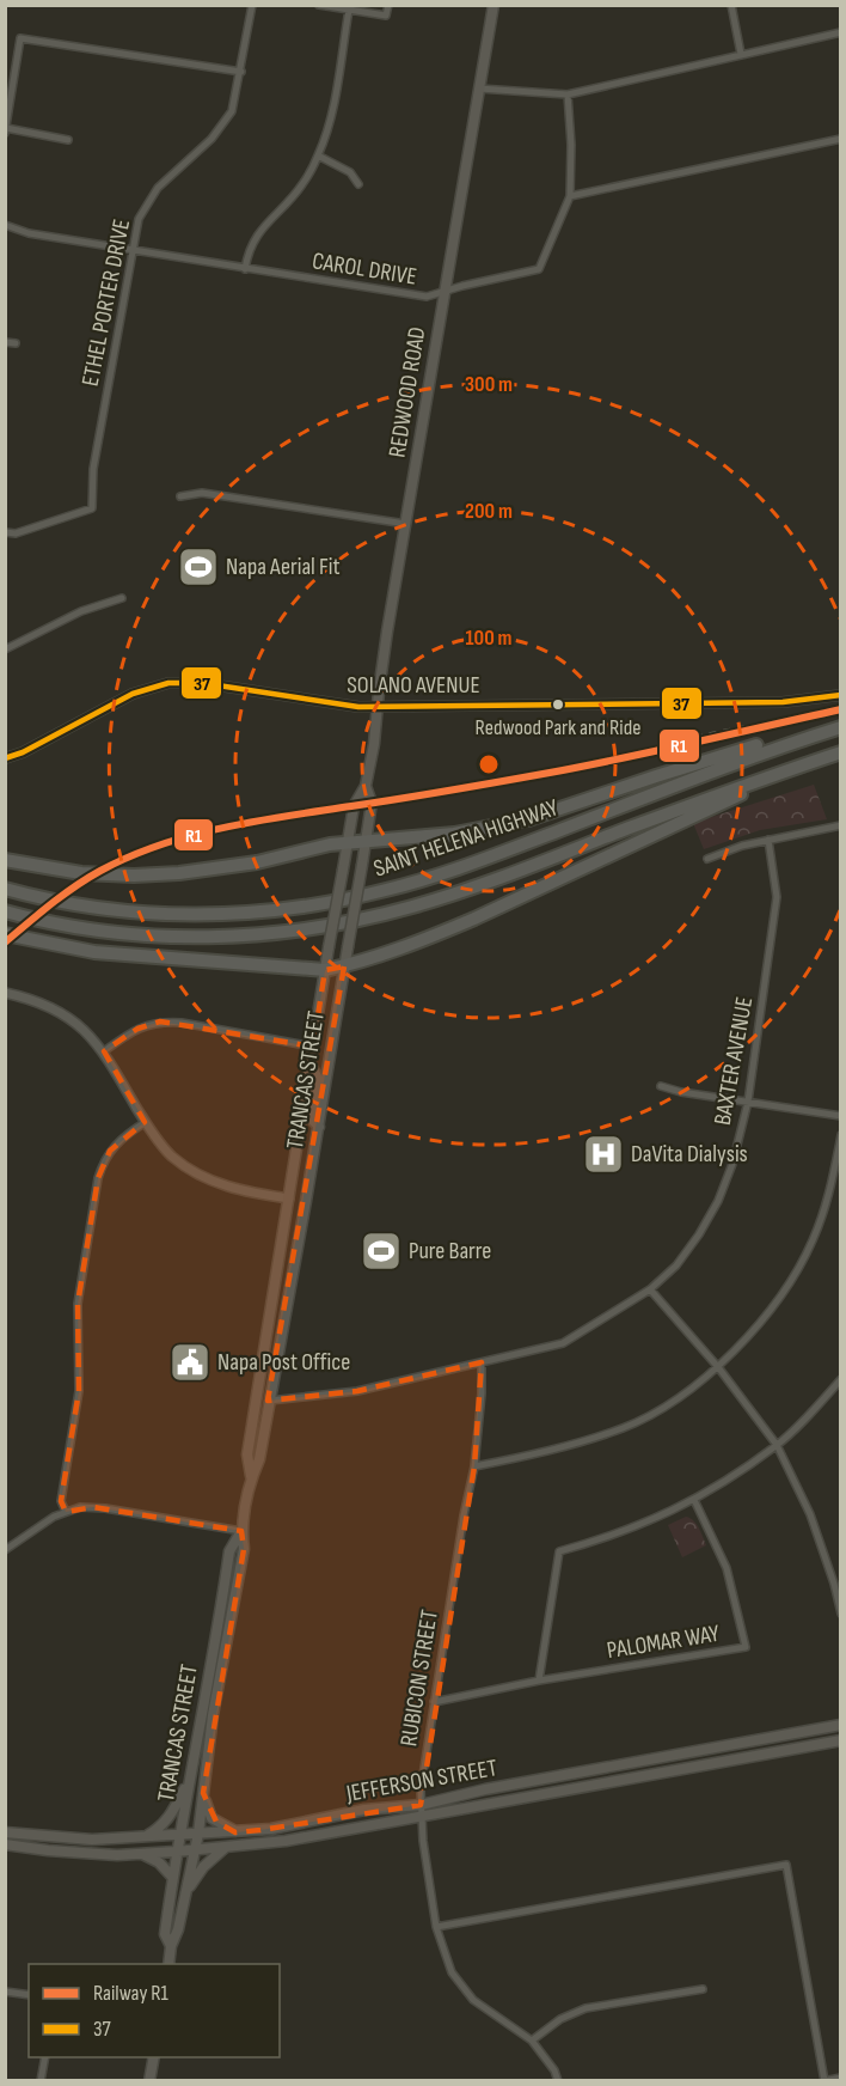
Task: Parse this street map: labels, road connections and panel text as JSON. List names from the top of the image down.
{
  "streets": {
    "highway": ["SAINT HELENA HIGHWAY"],
    "main road": ["REDWOOD ROAD", "TRANCAS STREET", "JEFFERSON STREET"],
    "street": [
      "CAROL DRIVE",
      "ETHEL PORTER DRIVE",
      "SOLANO AVENUE",
      "BAXTER AVENUE",
      "PALOMAR WAY",
      "RUBICON STREET"
    ]
  },
  "crossings": [
    ["CAROL DRIVE", "ETHEL PORTER DRIVE"],
    ["CAROL DRIVE", "REDWOOD ROAD"],
    ["REDWOOD ROAD", "SOLANO AVENUE"],
    ["REDWOOD ROAD", "TRANCAS STREET"],
    ["BAXTER AVENUE", "TRANCAS STREET"],
    ["BAXTER AVENUE", "RUBICON STREET"],
    ["TRANCAS STREET", "JEFFERSON STREET"],
    ["PALOMAR WAY", "RUBICON STREET"],
    ["RUBICON STREET", "JEFFERSON STREET"]
  ],
  "places": {
    "sports": ["Napa Aerial Fit", "Pure Barre"],
    "other": ["Redwood Park and Ride"],
    "hospital": ["DaVita Dialysis"],
    "public building": ["Napa Post Office"]
  },
  "lines": ["transit line 37", "rail line R1"],
  "legend": ["Railway R1", "37"],
  "rings": ["300 m", "200 m", "100 m"]
}
